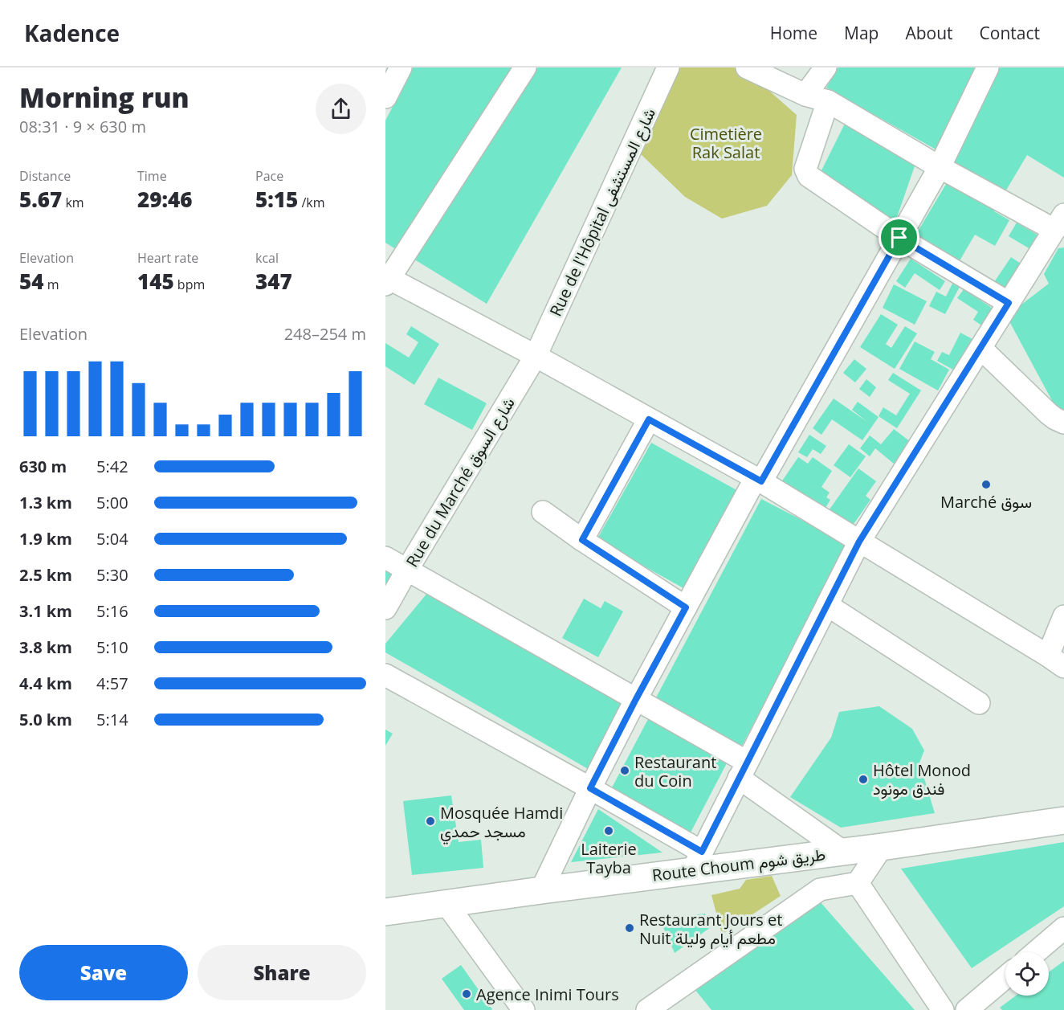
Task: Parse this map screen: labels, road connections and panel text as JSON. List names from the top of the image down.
{
  "streets": {
    "highway": ["Route Choum طريق شوم"],
    "street": ["Rue de l'Hôpital شارع المستشفى", "Rue du Marché شارع السوق"]
  },
  "crossings": [
    ["Rue de l'Hôpital شارع المستشفى", "Rue du Marché شارع السوق"]
  ],
  "parks": ["Cimetière Rak Salat"],
  "places": [
    "Marché سوق",
    "Restaurant du Coin",
    "Hôtel Monod فندق مونود",
    "Mosquée Hamdi مسجد حمدي",
    "Laiterie Tayba",
    "Restaurant Jours et Nuit مطعم أيام وليلة",
    "Agence Inimi Tours"
  ],
  "page": {
    "header": "Kadence",
    "nav": [
      "Home",
      "Map",
      "About",
      "Contact"
    ],
    "heading": ["Morning run", "08:31 · 9 × 630 m"],
    "stats": [
      ["Distance", "5.67 km"],
      ["Time", "29:46"],
      ["Pace", "5:15 /km"],
      ["Elevation", "54 m"],
      ["Heart rate", "145 bpm"],
      ["kcal", "347"]
    ],
    "chart": ["Elevation", "248–254 m"],
    "list": [
      {
        "name": "630 m",
        "note": "5:42"
      },
      {
        "name": "1.3 km",
        "note": "5:00"
      },
      {
        "name": "1.9 km",
        "note": "5:04"
      },
      {
        "name": "2.5 km",
        "note": "5:30"
      },
      {
        "name": "3.1 km",
        "note": "5:16"
      },
      {
        "name": "3.8 km",
        "note": "5:10"
      },
      {
        "name": "4.4 km",
        "note": "4:57"
      },
      {
        "name": "5.0 km",
        "note": "5:14"
      }
    ],
    "buttons": ["Save", "Share"]
  }
}
